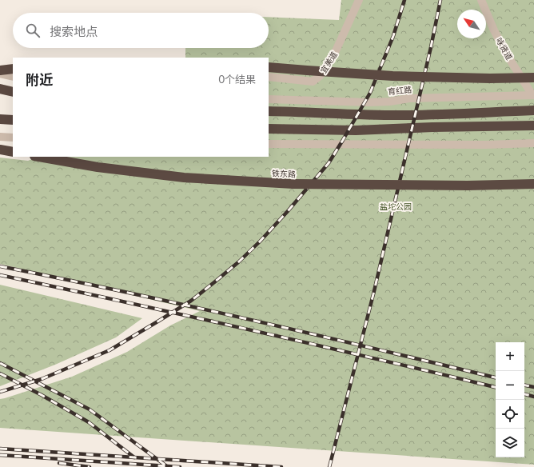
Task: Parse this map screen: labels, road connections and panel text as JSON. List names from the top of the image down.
{
  "streets": {
    "highway": ["铁东路"],
    "street": ["咏贤道", "宜美道", "育红路"]
  },
  "crossings": [
    ["咏贤道", "育红路"]
  ],
  "parks": ["盐坨公园"],
  "north": "top left",
  "page": {
    "search": "搜索地点",
    "heading": ["附近", "0个结果"],
    "map_buttons": ["+", "−"]
  }
}
